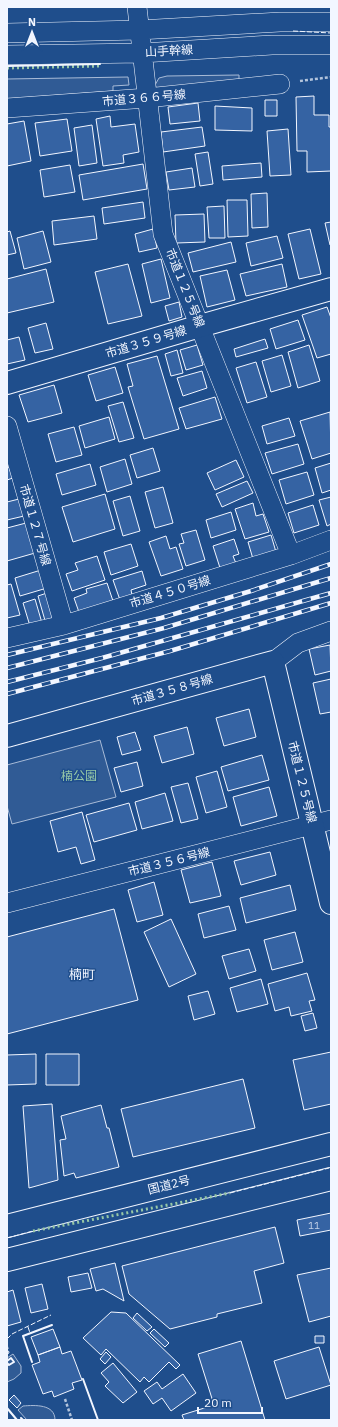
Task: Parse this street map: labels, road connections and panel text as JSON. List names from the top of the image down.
{
  "streets": {
    "main road": [
      "市道１２５号線",
      "市道３５９号線",
      "市道３５８号線",
      "国道2号"
    ],
    "street": [
      "山手幹線",
      "市道３６６号線",
      "市道１２７号線",
      "市道４５０号線",
      "市道３５６号線"
    ]
  },
  "crossings": [
    ["山手幹線", "市道１２５号線"],
    ["市道３６６号線", "市道１２５号線"],
    ["市道１２５号線", "市道３５９号線"],
    ["市道１２５号線", "市道４５０号線"],
    ["市道１２５号線", "市道３５８号線"],
    ["市道１２５号線", "市道３５６号線"],
    ["市道１２７号線", "市道４５０号線"]
  ],
  "districts": ["楠町"],
  "parks": ["楠公園"],
  "house_numbers": ["11"],
  "scale_bar": "20 m",
  "north": "top"
}
